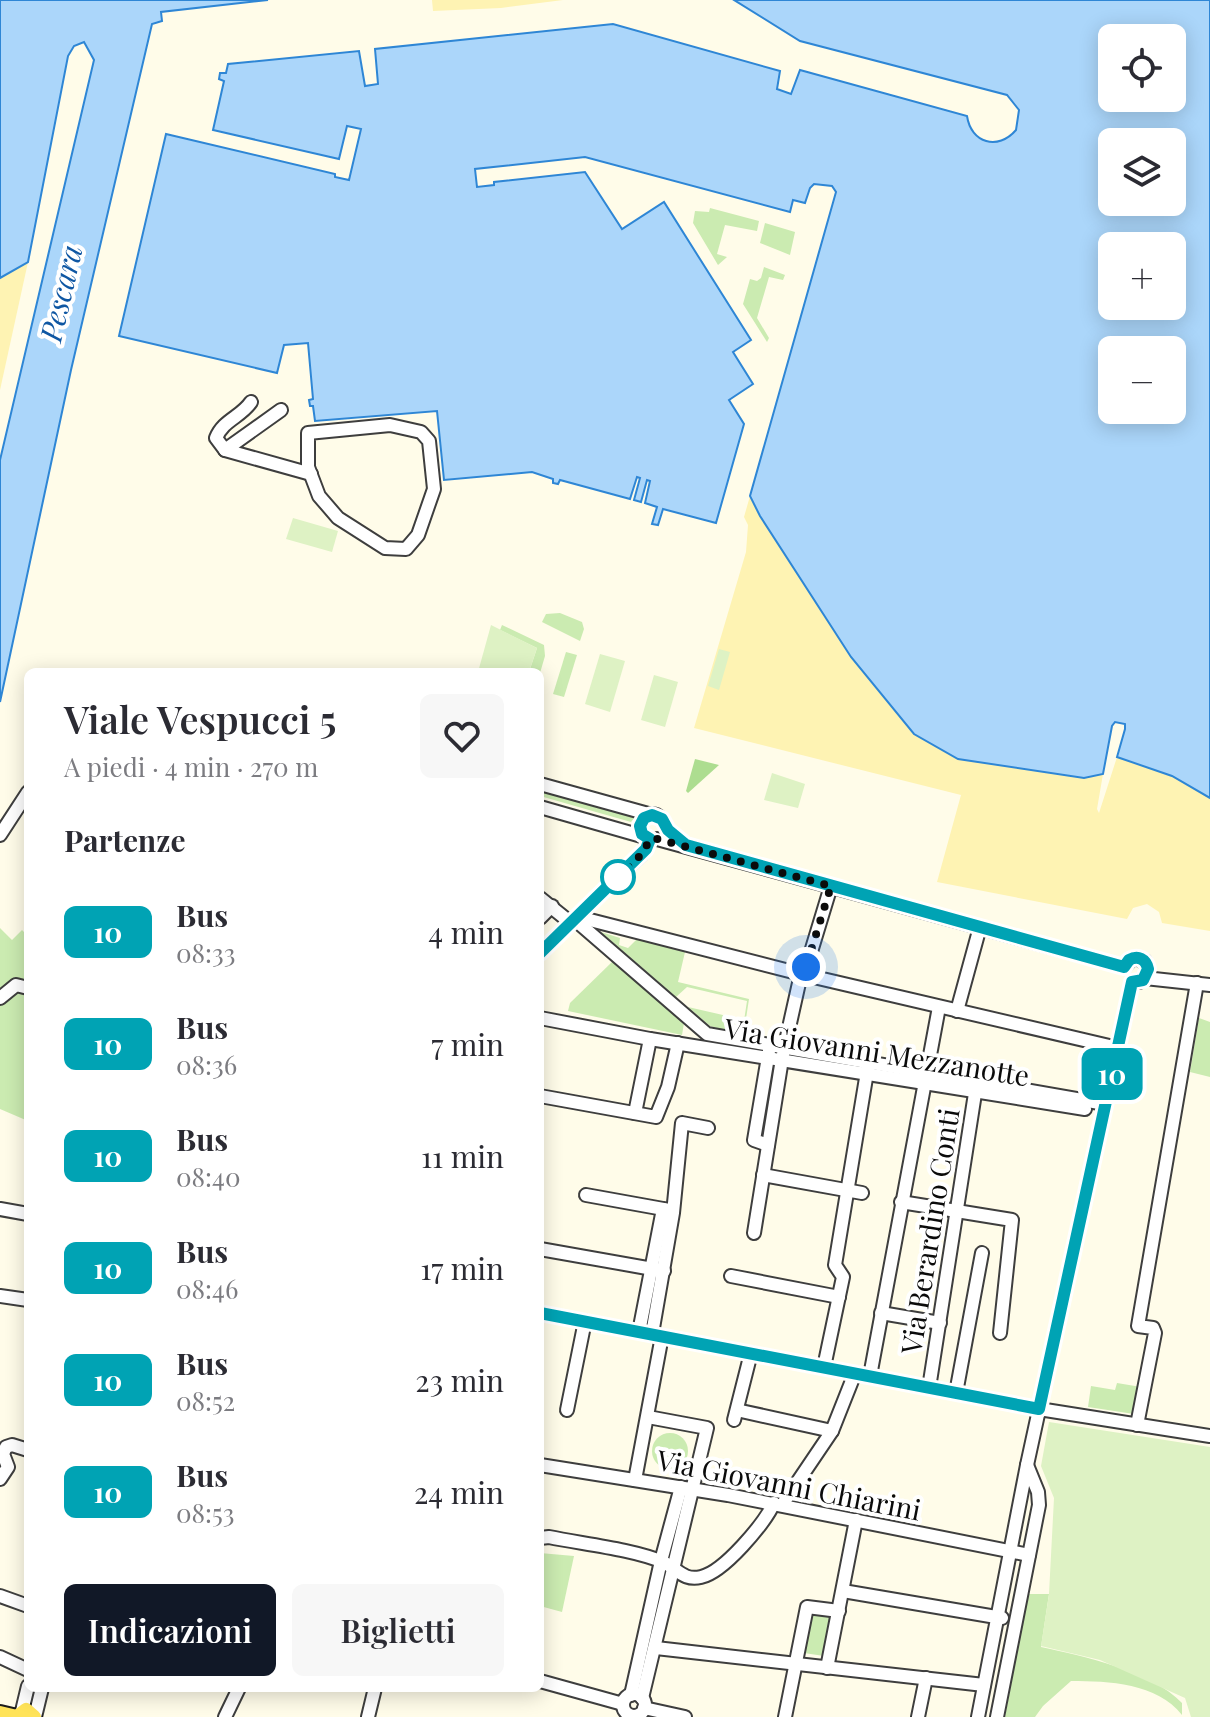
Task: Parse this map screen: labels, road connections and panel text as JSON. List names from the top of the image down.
{
  "streets": {
    "street": ["Via Giovanni Mezzanotte", "Via Berardino Conti", "Via Giovanni Chiarini"]
  },
  "crossings": [
    ["Via Giovanni Mezzanotte", "Via Berardino Conti"]
  ],
  "water": ["Pescara"],
  "lines": ["bus line 10"],
  "page": {
    "on_map": "10",
    "map_buttons": ["+", "−"],
    "heading": [
      ["Viale Vespucci 5", "A piedi · 4 min · 270 m"],
      "Partenze"
    ],
    "list": [
      {
        "mark": "10",
        "name": "Bus",
        "note": "08:33",
        "value": "4 min"
      },
      {
        "mark": "10",
        "name": "Bus",
        "note": "08:36",
        "value": "7 min"
      },
      {
        "mark": "10",
        "name": "Bus",
        "note": "08:40",
        "value": "11 min"
      },
      {
        "mark": "10",
        "name": "Bus",
        "note": "08:46",
        "value": "17 min"
      },
      {
        "mark": "10",
        "name": "Bus",
        "note": "08:52",
        "value": "23 min"
      },
      {
        "mark": "10",
        "name": "Bus",
        "note": "08:53",
        "value": "24 min"
      }
    ],
    "buttons": ["Indicazioni", "Biglietti"]
  }
}
